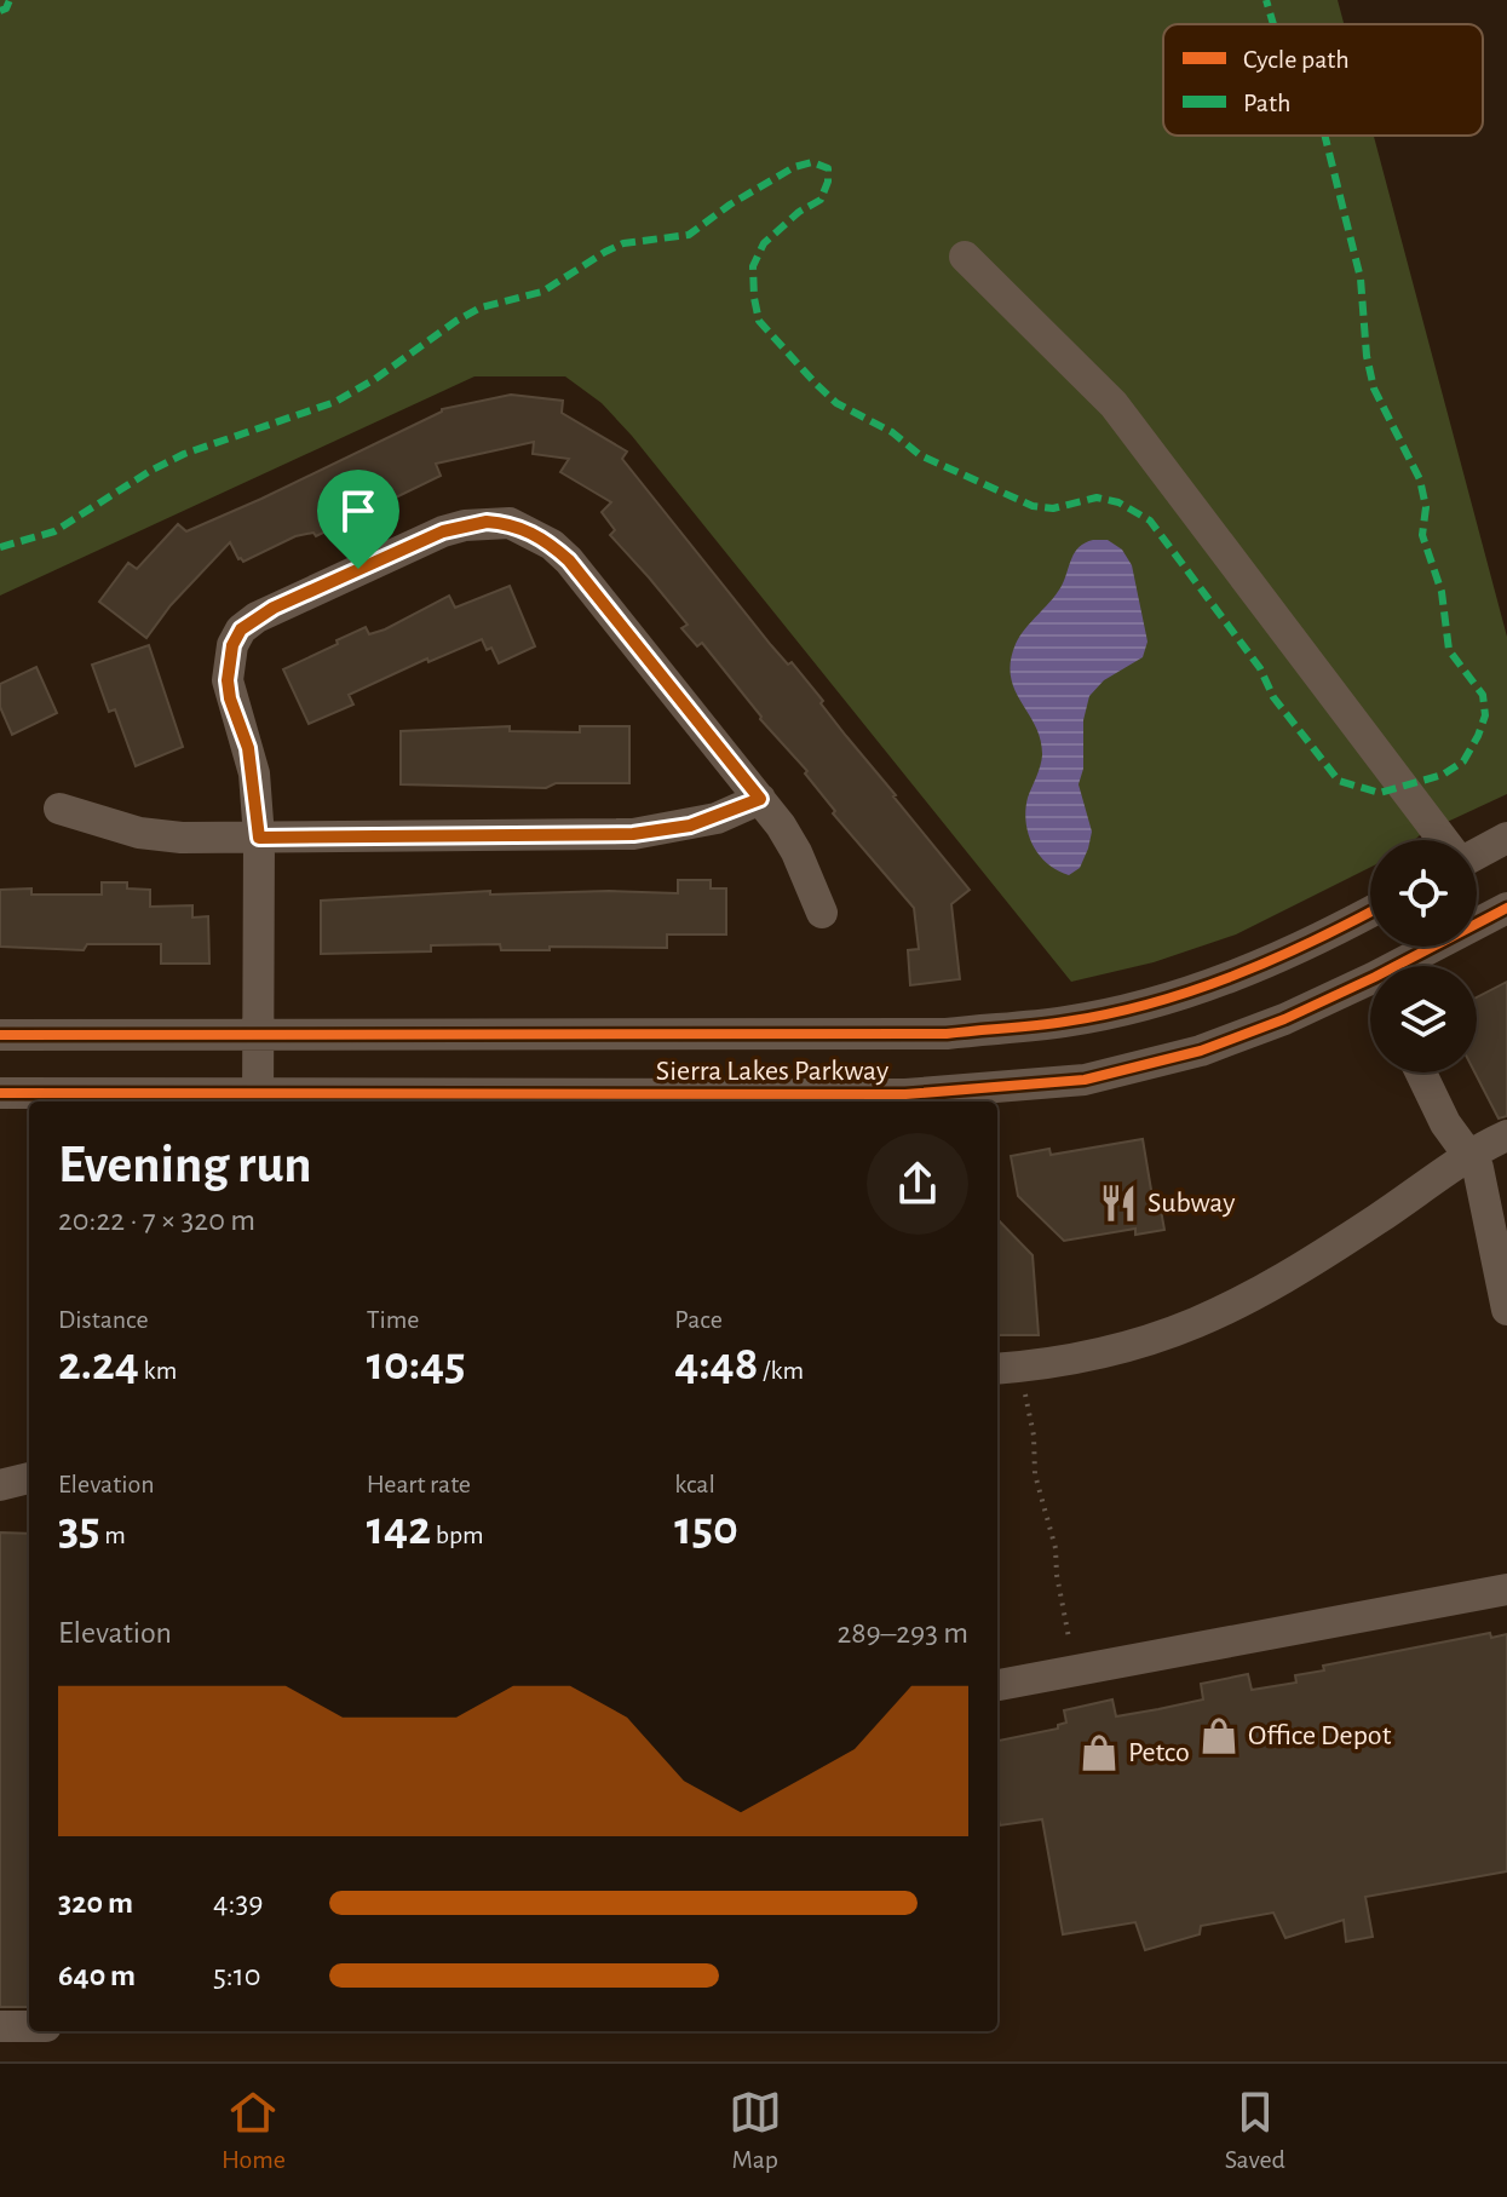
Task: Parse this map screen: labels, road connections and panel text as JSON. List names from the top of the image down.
{
  "streets": {
    "street": ["Sierra Lakes Parkway"]
  },
  "places": {
    "restaurant": ["Subway"],
    "shop": ["Office Depot", "Petco"]
  },
  "legend": ["Cycle path", "Path"],
  "page": {
    "heading": ["Evening run", "20:22 · 7 × 320 m"],
    "stats": [
      ["Distance", "2.24 km"],
      ["Time", "10:45"],
      ["Pace", "4:48 /km"],
      ["Elevation", "35 m"],
      ["Heart rate", "142 bpm"],
      ["kcal", "150"]
    ],
    "chart": ["Elevation", "289–293 m"],
    "list": [
      {
        "name": "320 m",
        "note": "4:39"
      },
      {
        "name": "640 m",
        "note": "5:10"
      }
    ],
    "tabs": ["Home", "Map", "Saved"]
  }
}
